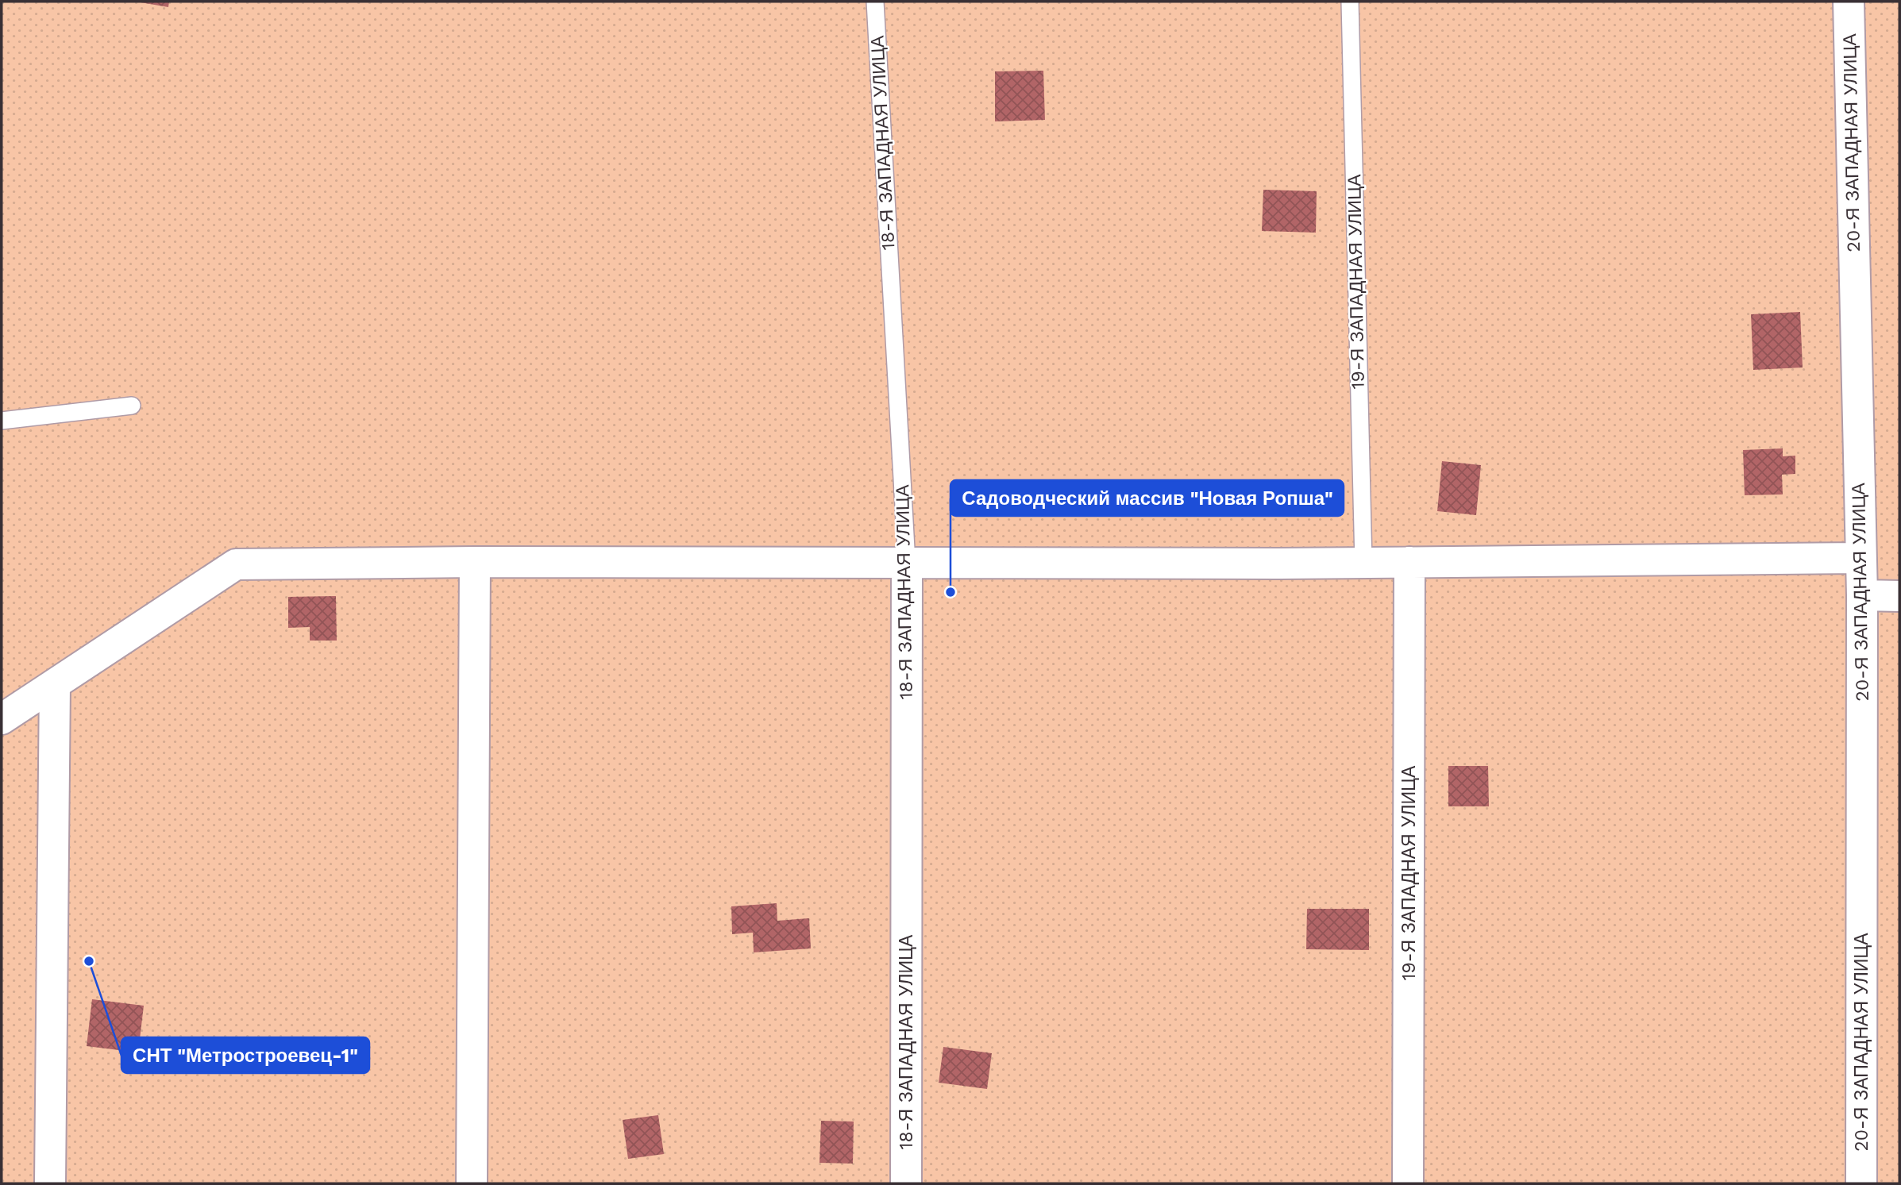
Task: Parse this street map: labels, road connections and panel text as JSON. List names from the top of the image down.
{
  "streets": {
    "street": ["18-Я ЗАПАДНАЯ УЛИЦА", "20-Я ЗАПАДНАЯ УЛИЦА", "19-Я ЗАПАДНАЯ УЛИЦА"]
  },
  "places": ["Садоводческий массив \"Новая Ропша\"", "СНТ \"Метростроевец-1\""]
}
